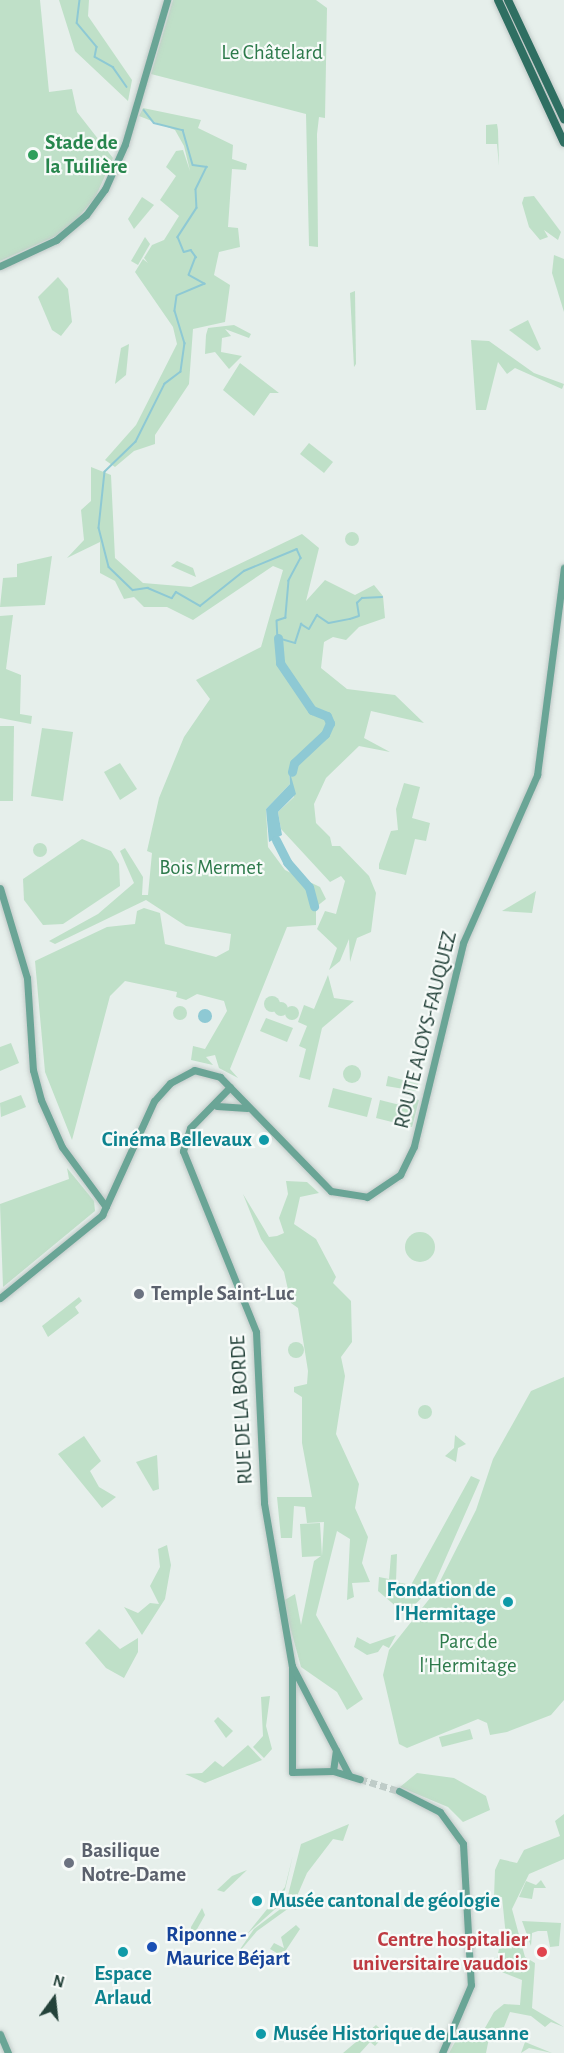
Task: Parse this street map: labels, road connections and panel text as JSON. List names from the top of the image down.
{
  "streets": {
    "main road": ["ROUTE ALOYS-FAUQUEZ", "RUE DE LA BORDE"]
  },
  "crossings": [
    ["ROUTE ALOYS-FAUQUEZ", "RUE DE LA BORDE"]
  ],
  "parks": ["Le Châtelard", "Bois Mermet", "Parc de l'Hermitage"],
  "places": [
    "Stade de la Tuilière",
    "Cinéma Bellevaux",
    "Temple Saint-Luc",
    "Fondation de l'Hermitage",
    "Basilique Notre-Dame",
    "Musée cantonal de géologie",
    "Riponne - Maurice Béjart",
    "Espace Arlaud",
    "Centre hospitalier universitaire vaudois",
    "Musée Historique de Lausanne"
  ],
  "north": "top"
}
